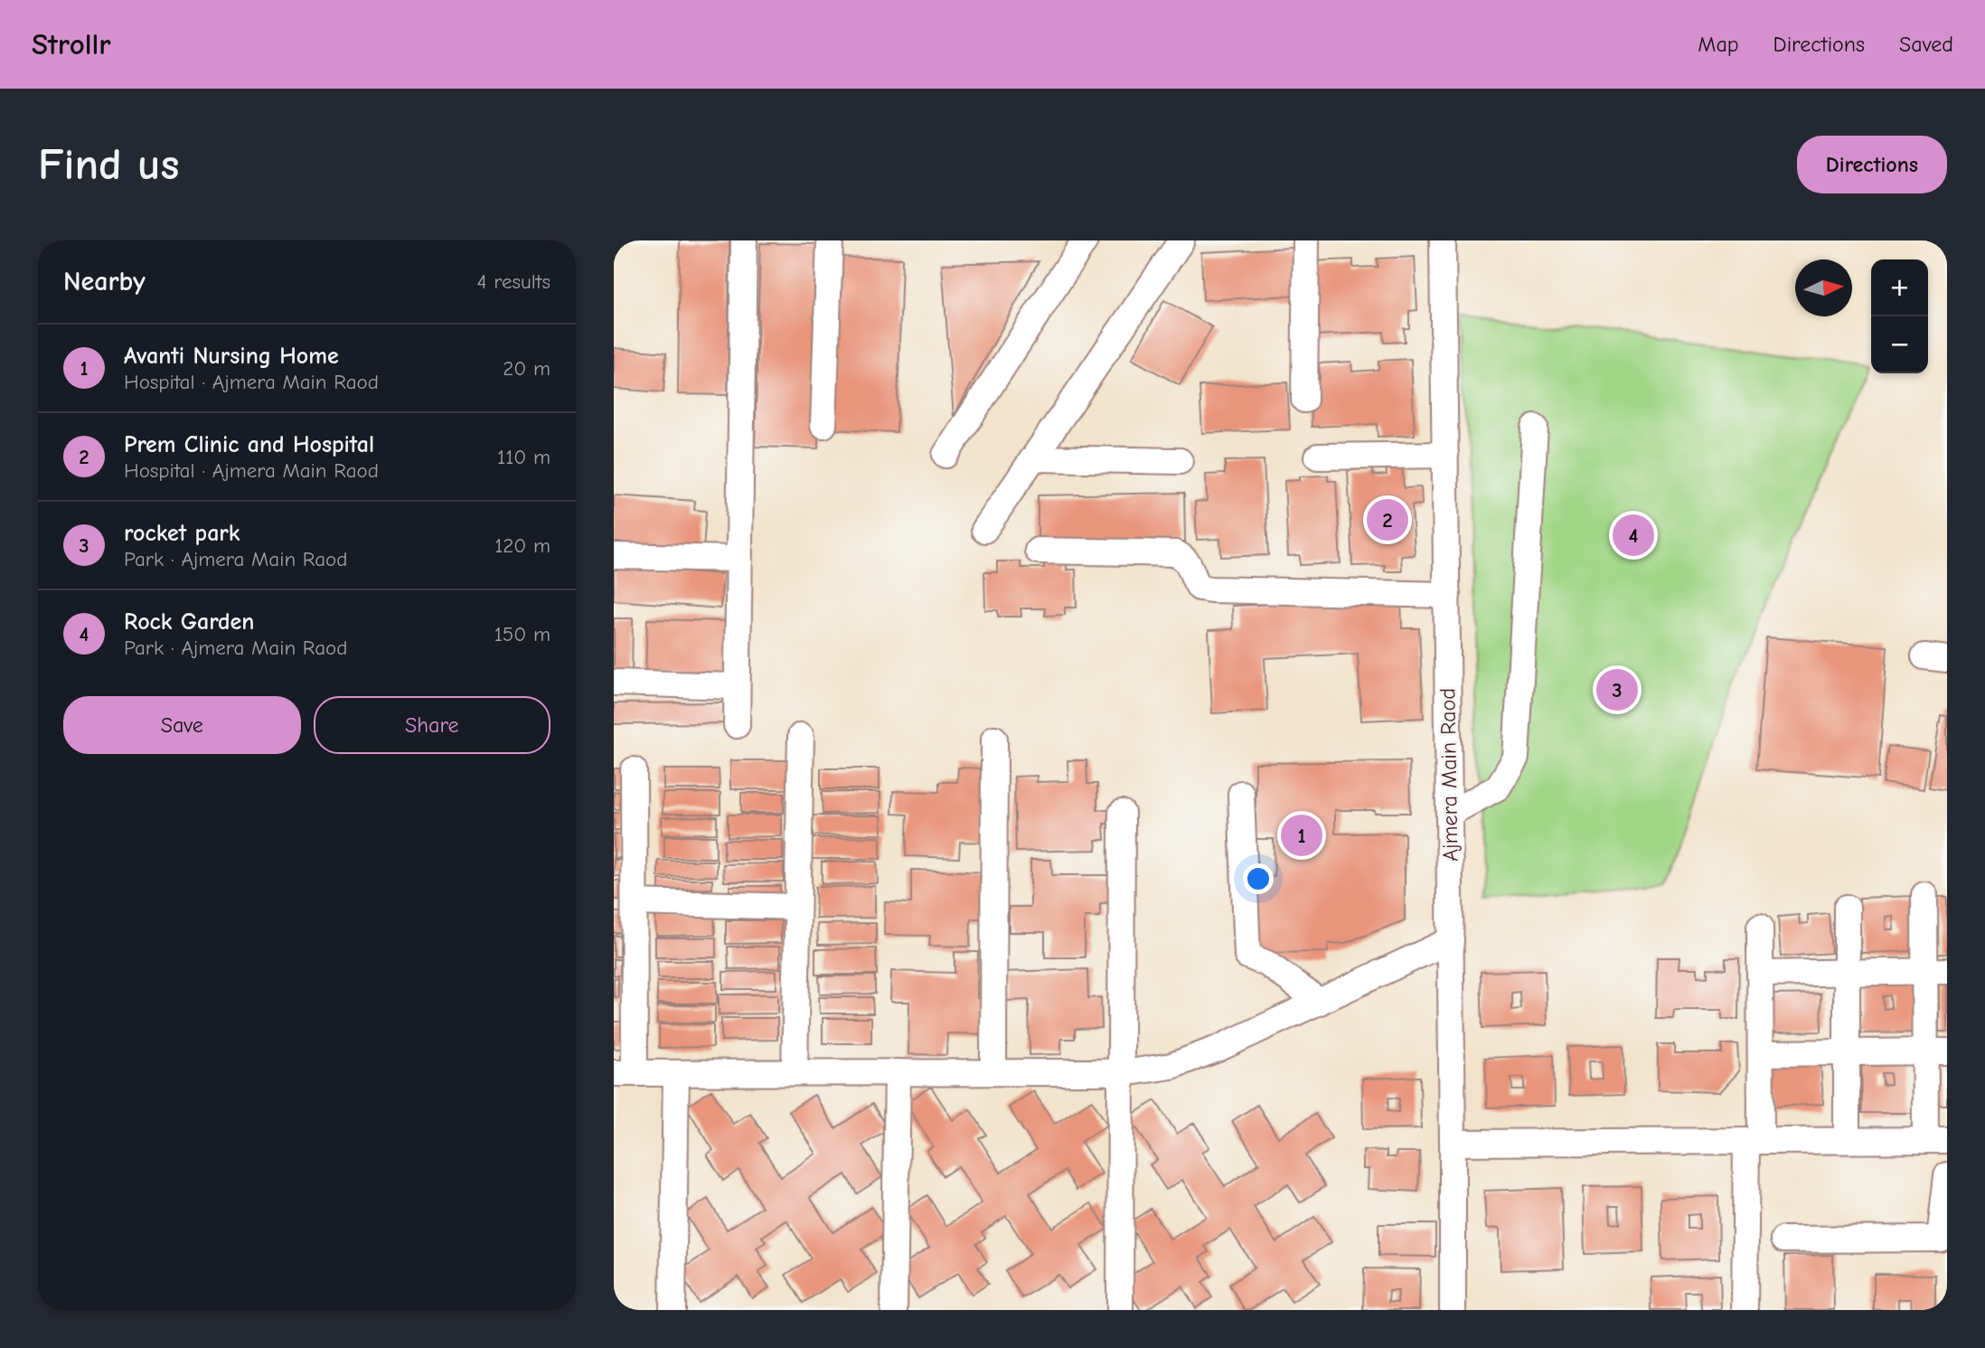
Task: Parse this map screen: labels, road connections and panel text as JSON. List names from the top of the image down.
{
  "streets": {
    "street": ["Ajmera Main Raod"]
  },
  "north": "right",
  "page": {
    "header": "Strollr",
    "nav": ["Map", "Directions", "Saved"],
    "buttons": [
      "Directions",
      ["Save", "Share"]
    ],
    "title": "Find us",
    "heading": ["Nearby", "4 results"],
    "map_buttons": ["+", "−"],
    "list": [
      {
        "mark": "1",
        "name": "Avanti Nursing Home",
        "note": "Hospital · Ajmera Main Raod",
        "value": "20 m"
      },
      {
        "mark": "2",
        "name": "Prem Clinic and Hospital",
        "note": "Hospital · Ajmera Main Raod",
        "value": "110 m"
      },
      {
        "mark": "3",
        "name": "rocket park",
        "note": "Park · Ajmera Main Raod",
        "value": "120 m"
      },
      {
        "mark": "4",
        "name": "Rock Garden",
        "note": "Park · Ajmera Main Raod",
        "value": "150 m"
      }
    ],
    "pins": [
      "2",
      "4",
      "3",
      "1"
    ]
  }
}
